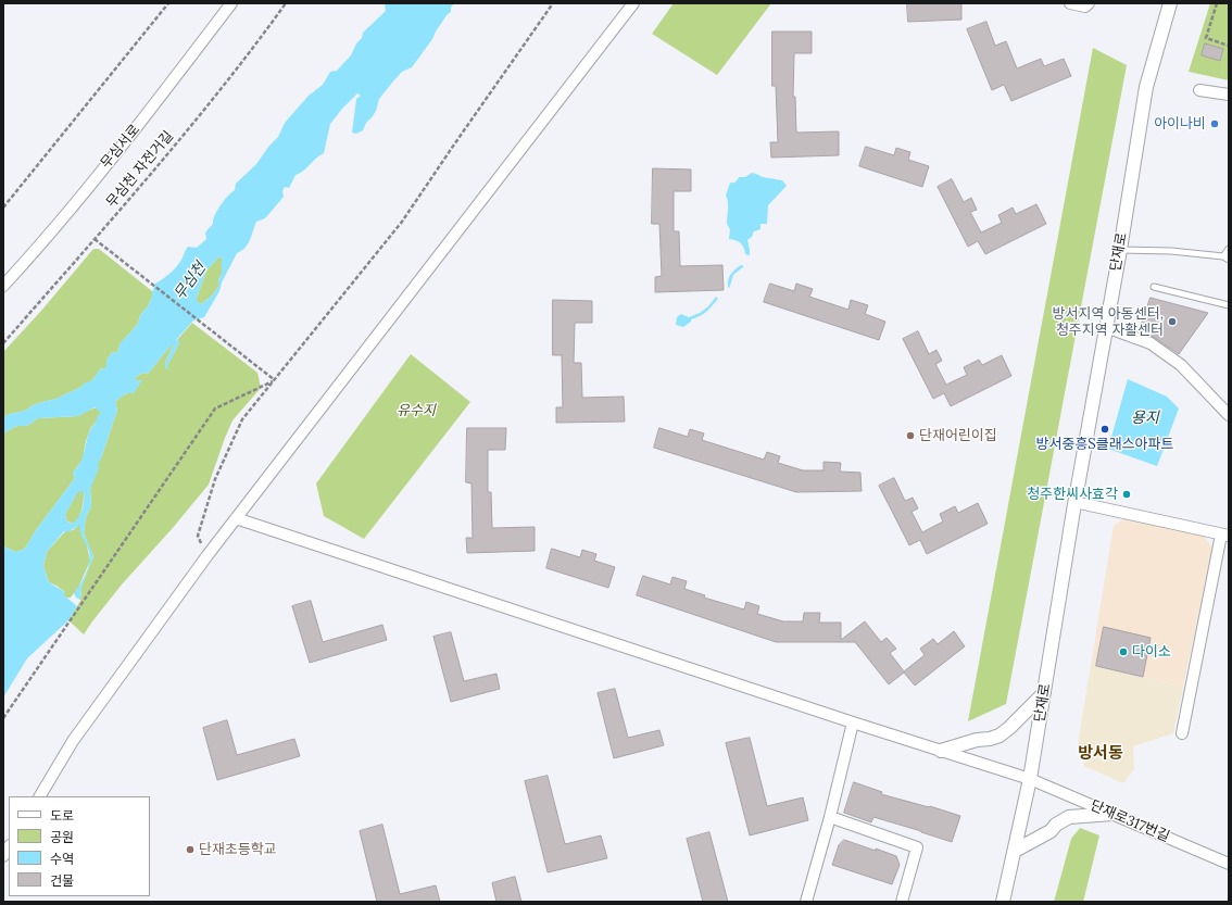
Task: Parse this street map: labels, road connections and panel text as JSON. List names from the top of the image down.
{
  "streets": {
    "street": ["무심서로", "단재로", "단재로317번길"],
    "path": ["무심천 자전거길"]
  },
  "crossings": [
    ["단재로", "단재로317번길"]
  ],
  "districts": ["방서동"],
  "water": ["무심천", "용지"],
  "parks": ["유수지"],
  "places": [
    "아이나비",
    "방서지역 아동센터, 청주지역 자활센터",
    "방서중흥S클래스아파트",
    "단재어린이집",
    "청주한씨사효각",
    "다이소",
    "단재초등학교"
  ],
  "legend": [
    "도로",
    "공원",
    "수역",
    "건물"
  ]
}
